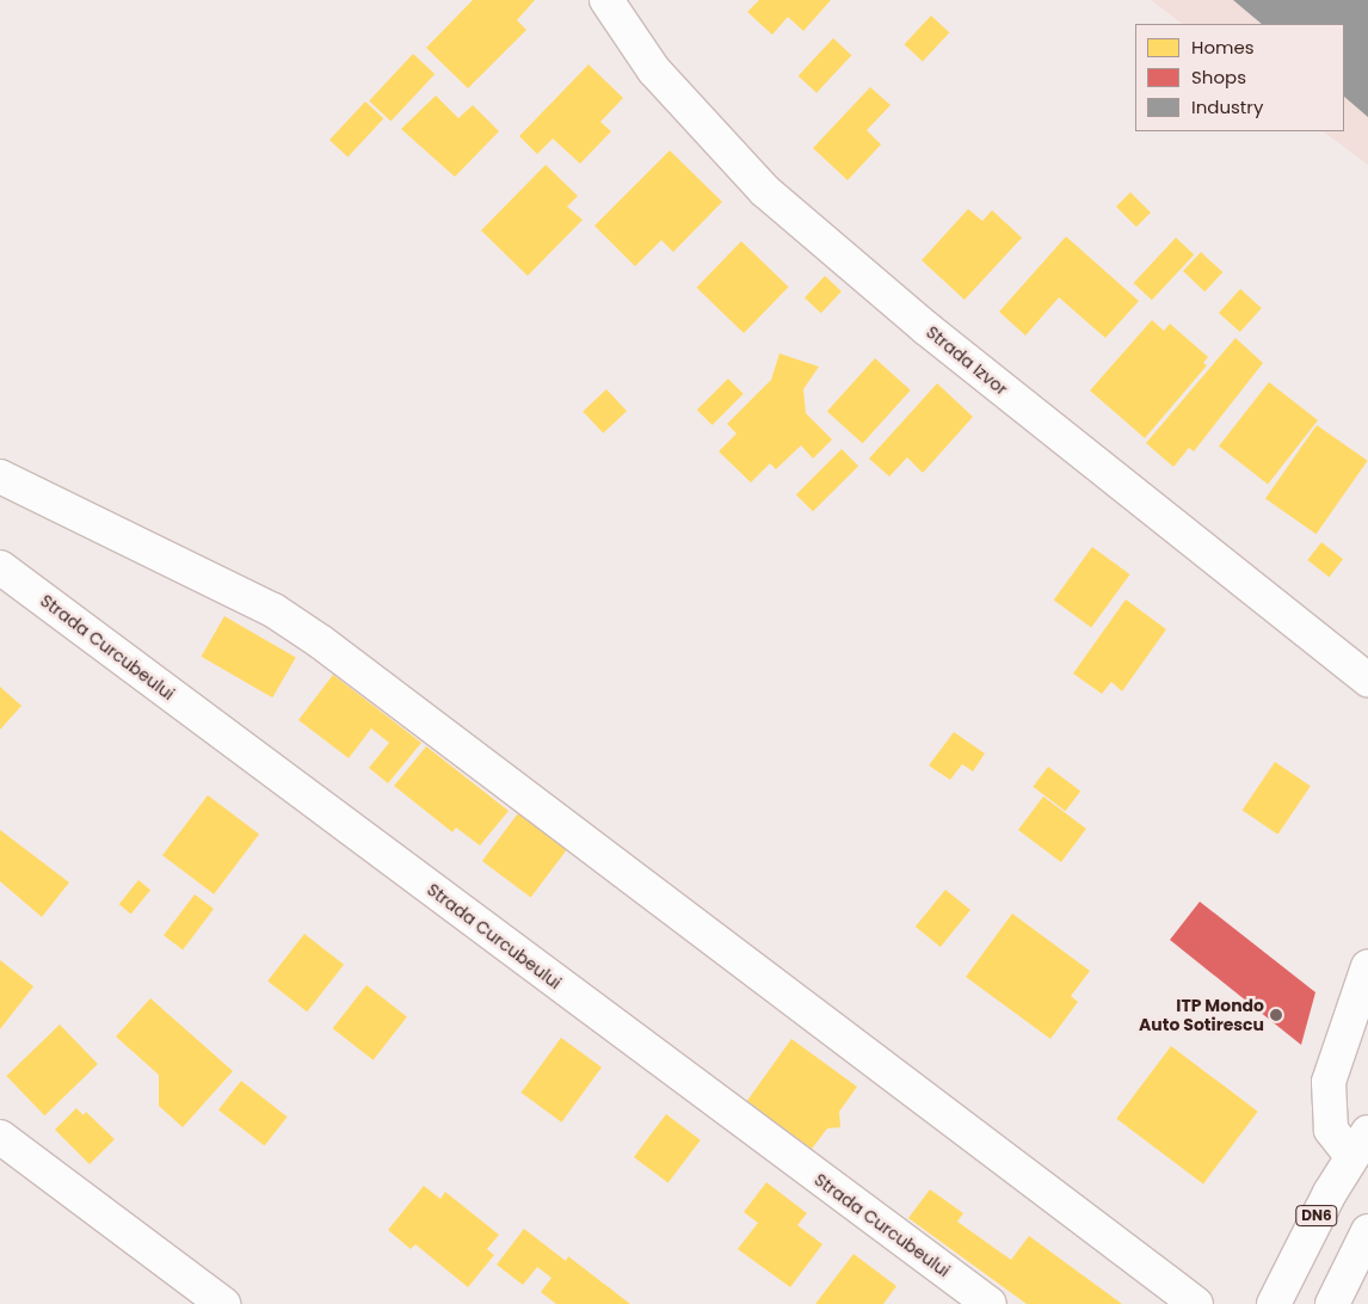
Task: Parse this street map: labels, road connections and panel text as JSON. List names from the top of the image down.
{
  "streets": {
    "main road": ["Strada Izvor", "Strada Curcubeului", "DN6"]
  },
  "places": ["ITP Mondo Auto Sotirescu"],
  "legend": ["Homes", "Shops", "Industry"]
}
